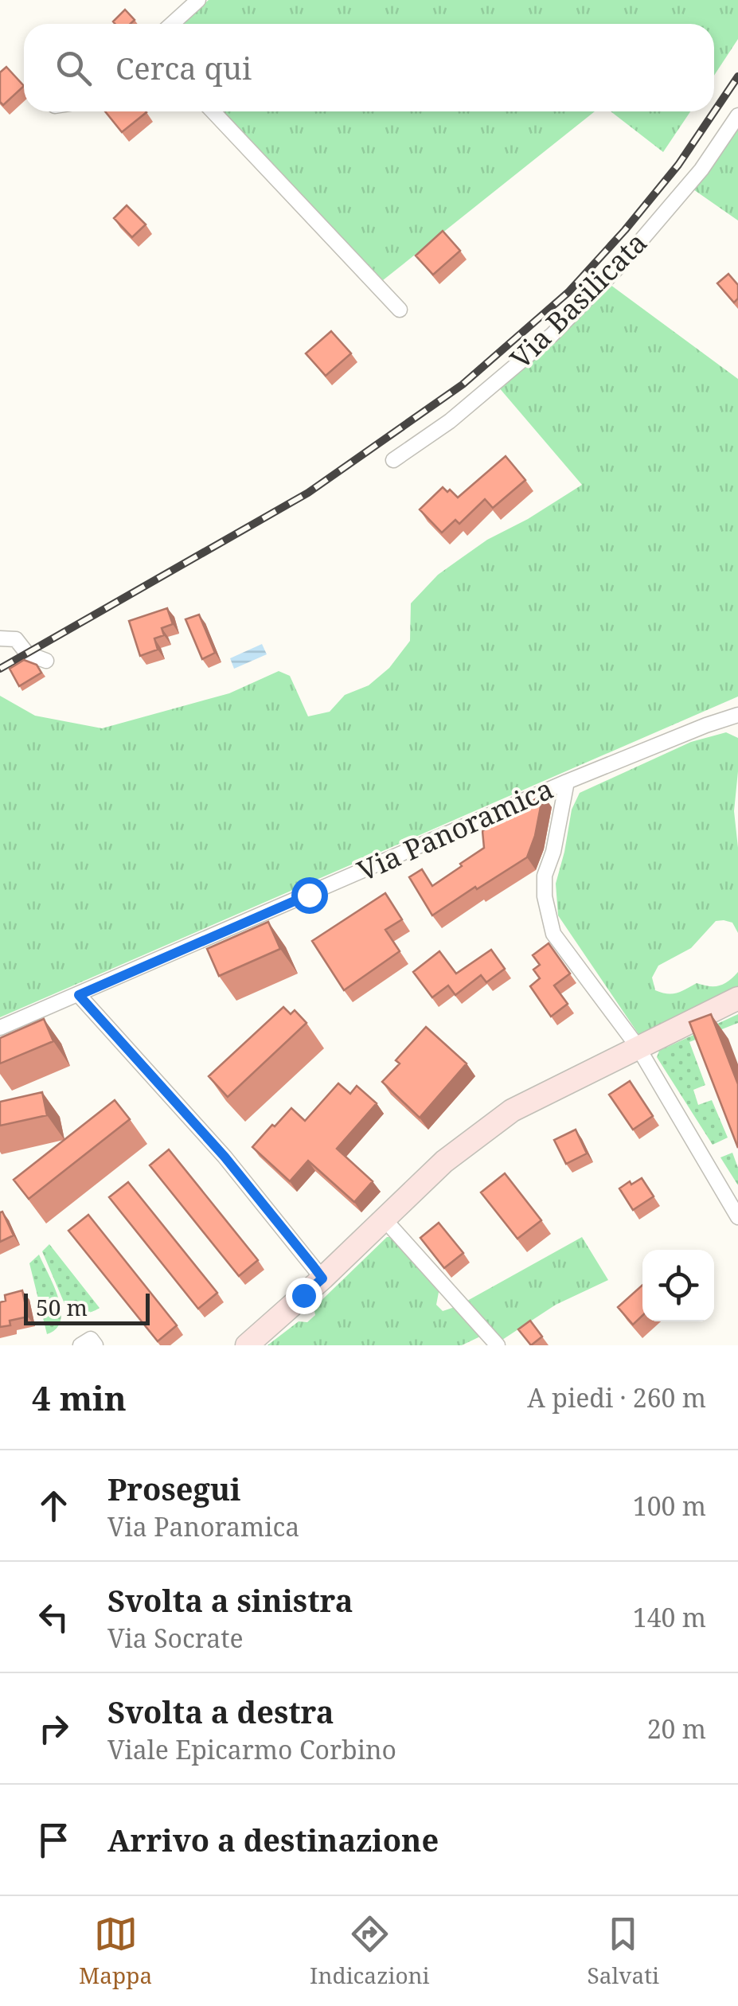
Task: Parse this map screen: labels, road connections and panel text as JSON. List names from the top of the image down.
{
  "streets": {
    "street": ["Via Basilicata", "Via Panoramica"]
  },
  "scale_bar": "50 m",
  "page": {
    "search": "Cerca qui",
    "scale": "50 m",
    "heading": ["4 min", "A piedi · 260 m"],
    "list": [
      ["Prosegui", "Via Panoramica", "100 m"],
      ["Svolta a sinistra", "Via Socrate", "140 m"],
      ["Svolta a destra", "Viale Epicarmo Corbino", "20 m"],
      "Arrivo a destinazione"
    ],
    "nav": ["Mappa", "Indicazioni", "Salvati"]
  }
}
